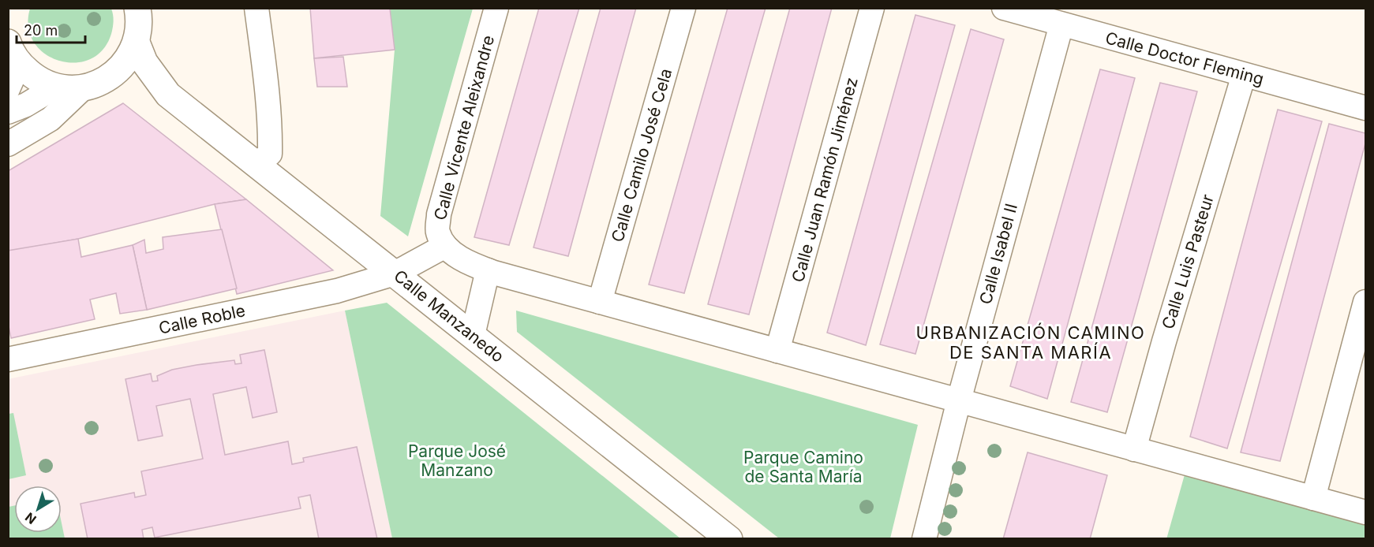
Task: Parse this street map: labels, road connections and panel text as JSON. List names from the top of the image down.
{
  "streets": {
    "main road": ["Calle Manzanedo"],
    "street": [
      "Calle Doctor Fleming",
      "Calle Vicente Aleixandre",
      "Calle Camilo José Cela",
      "Calle Juan Ramón Jiménez",
      "Calle Isabel II",
      "Calle Luis Pasteur",
      "Calle Roble"
    ]
  },
  "crossings": [
    ["Calle Doctor Fleming", "Calle Isabel II"],
    ["Calle Doctor Fleming", "Calle Luis Pasteur"],
    ["Calle Vicente Aleixandre", "Calle Roble"],
    ["Calle Manzanedo", "Calle Roble"]
  ],
  "districts": ["URBANIZACIÓN CAMINO DE SANTA MARÍA"],
  "parks": ["Parque José Manzano", "Parque Camino de Santa María"],
  "scale_bar": "20 m",
  "north": "bottom left"
}
